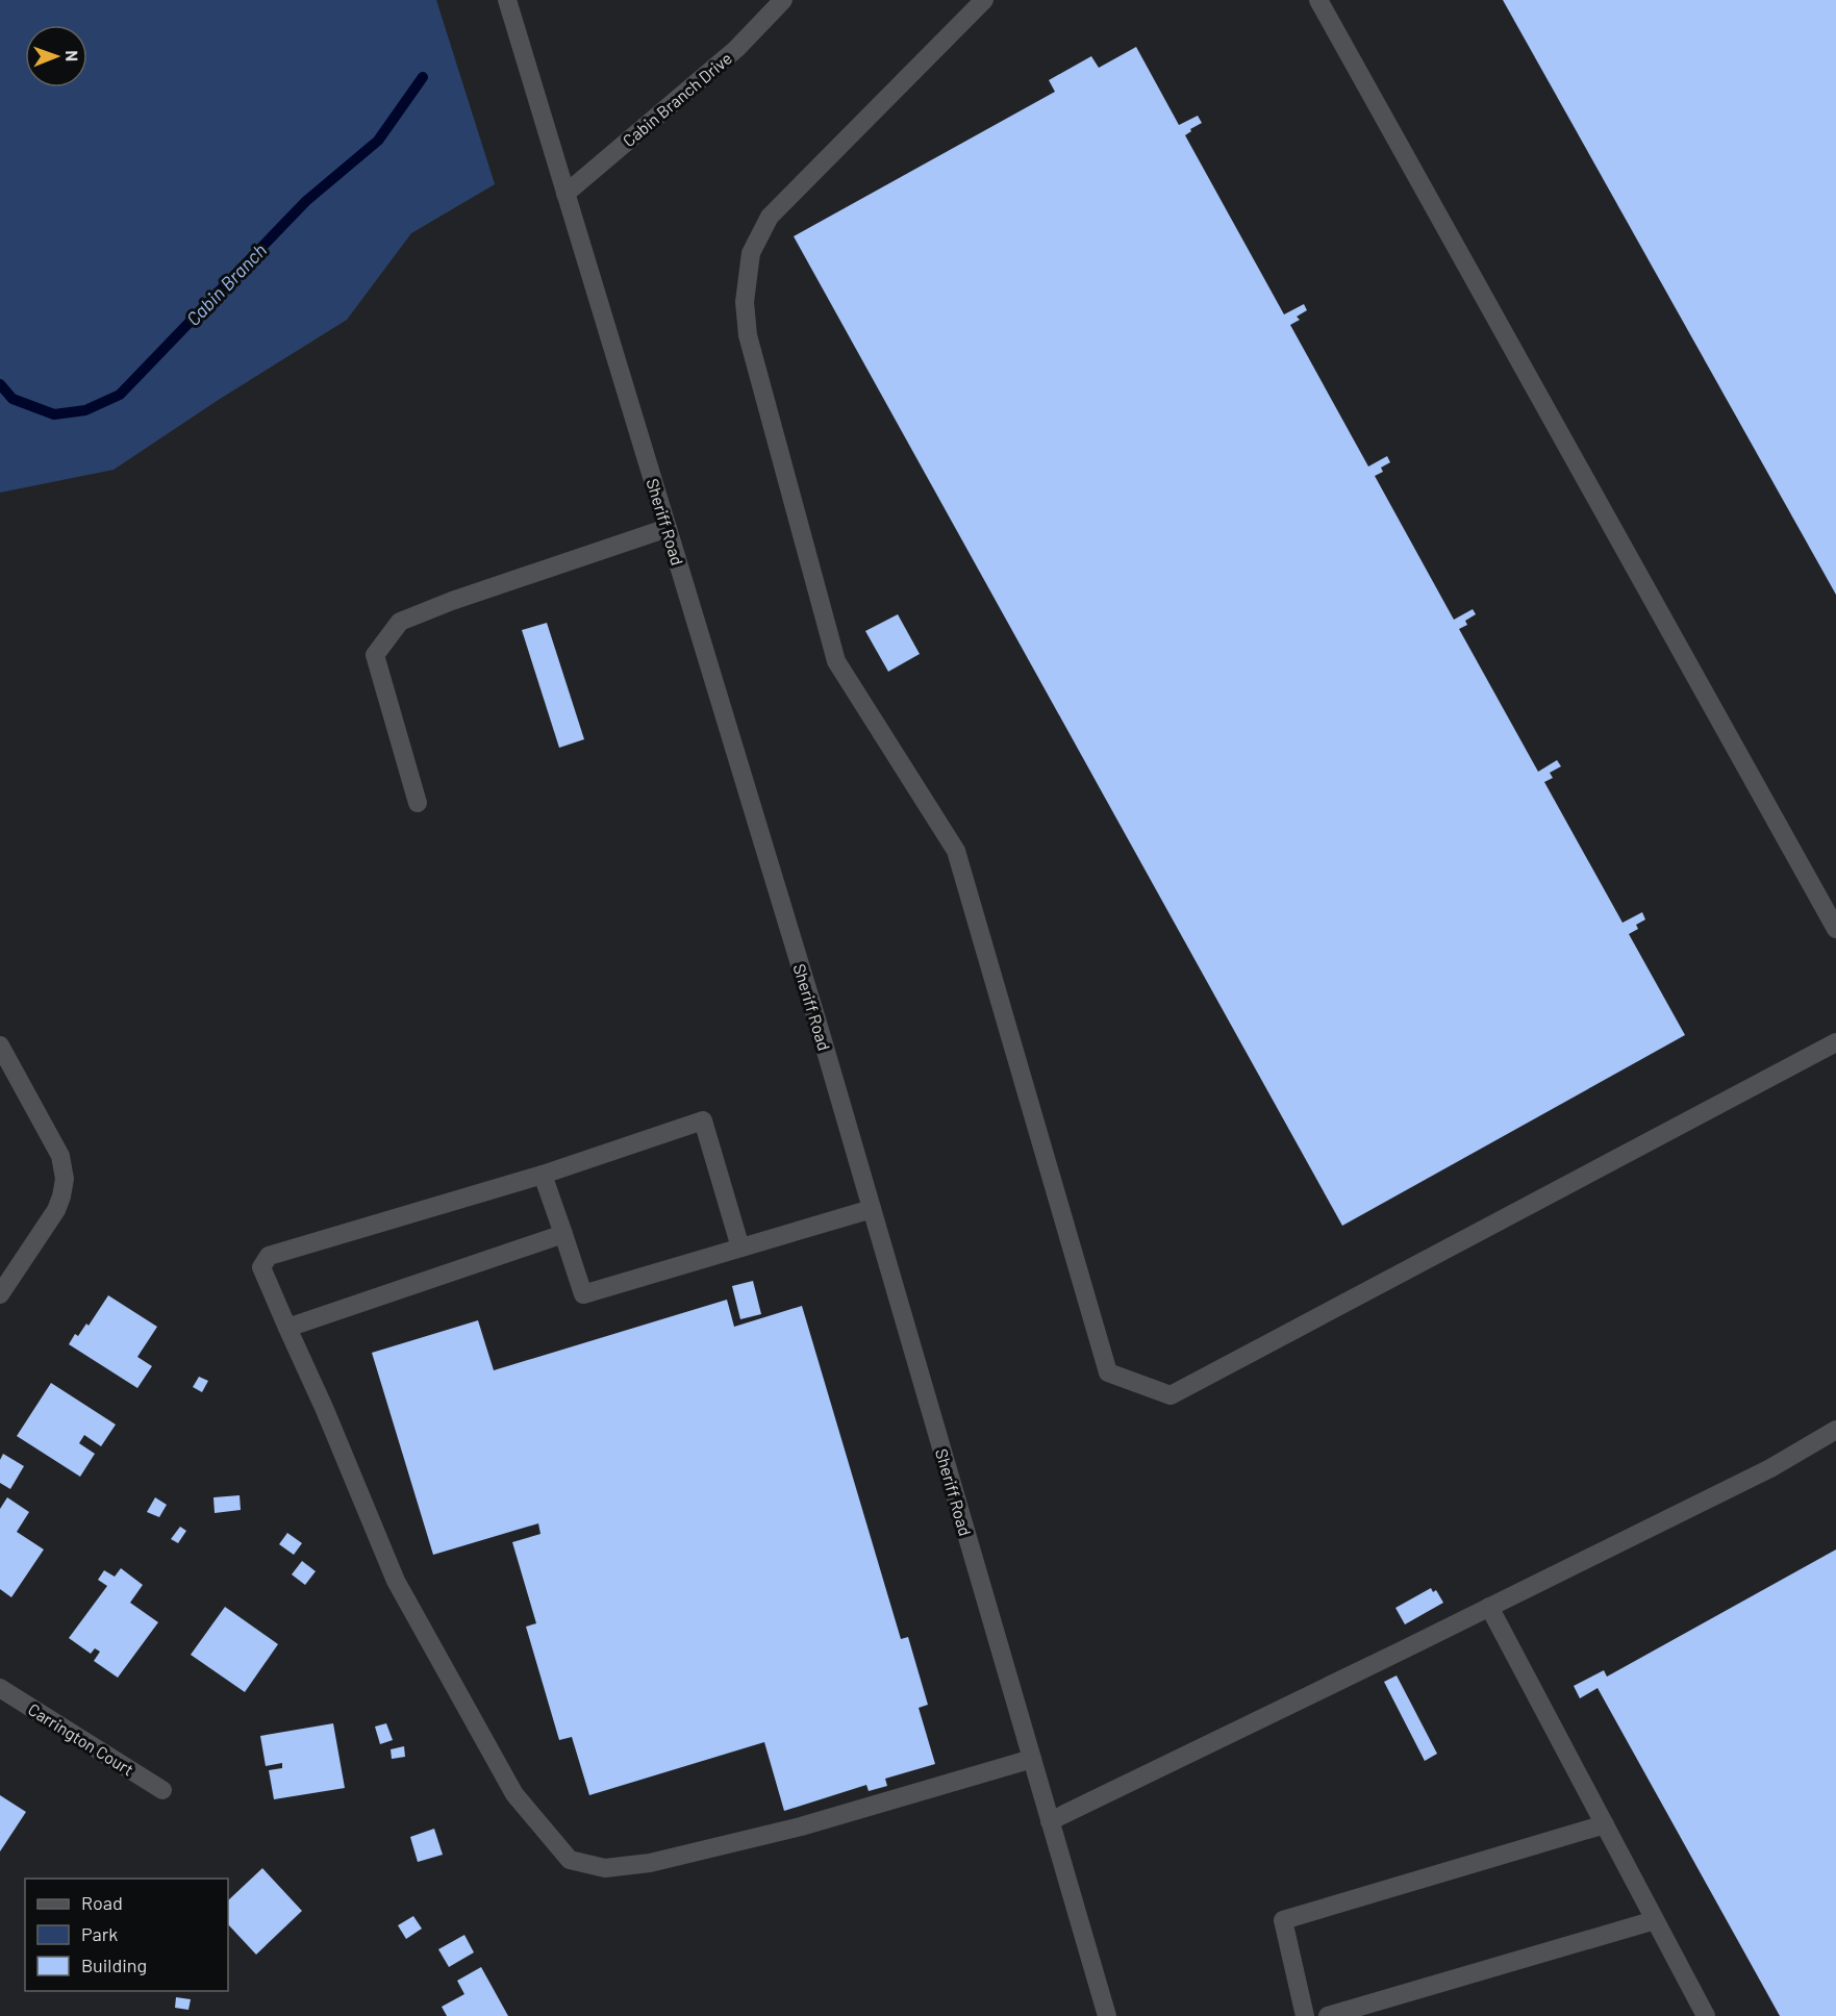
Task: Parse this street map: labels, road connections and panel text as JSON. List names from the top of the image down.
{
  "streets": {
    "main road": ["Cabin Branch Drive", "Sheriff Road", "Carrington Court"]
  },
  "crossings": [
    ["Cabin Branch Drive", "Sheriff Road"]
  ],
  "water": ["Cabin Branch"],
  "legend": ["Road", "Park", "Building"],
  "north": "right"
}
